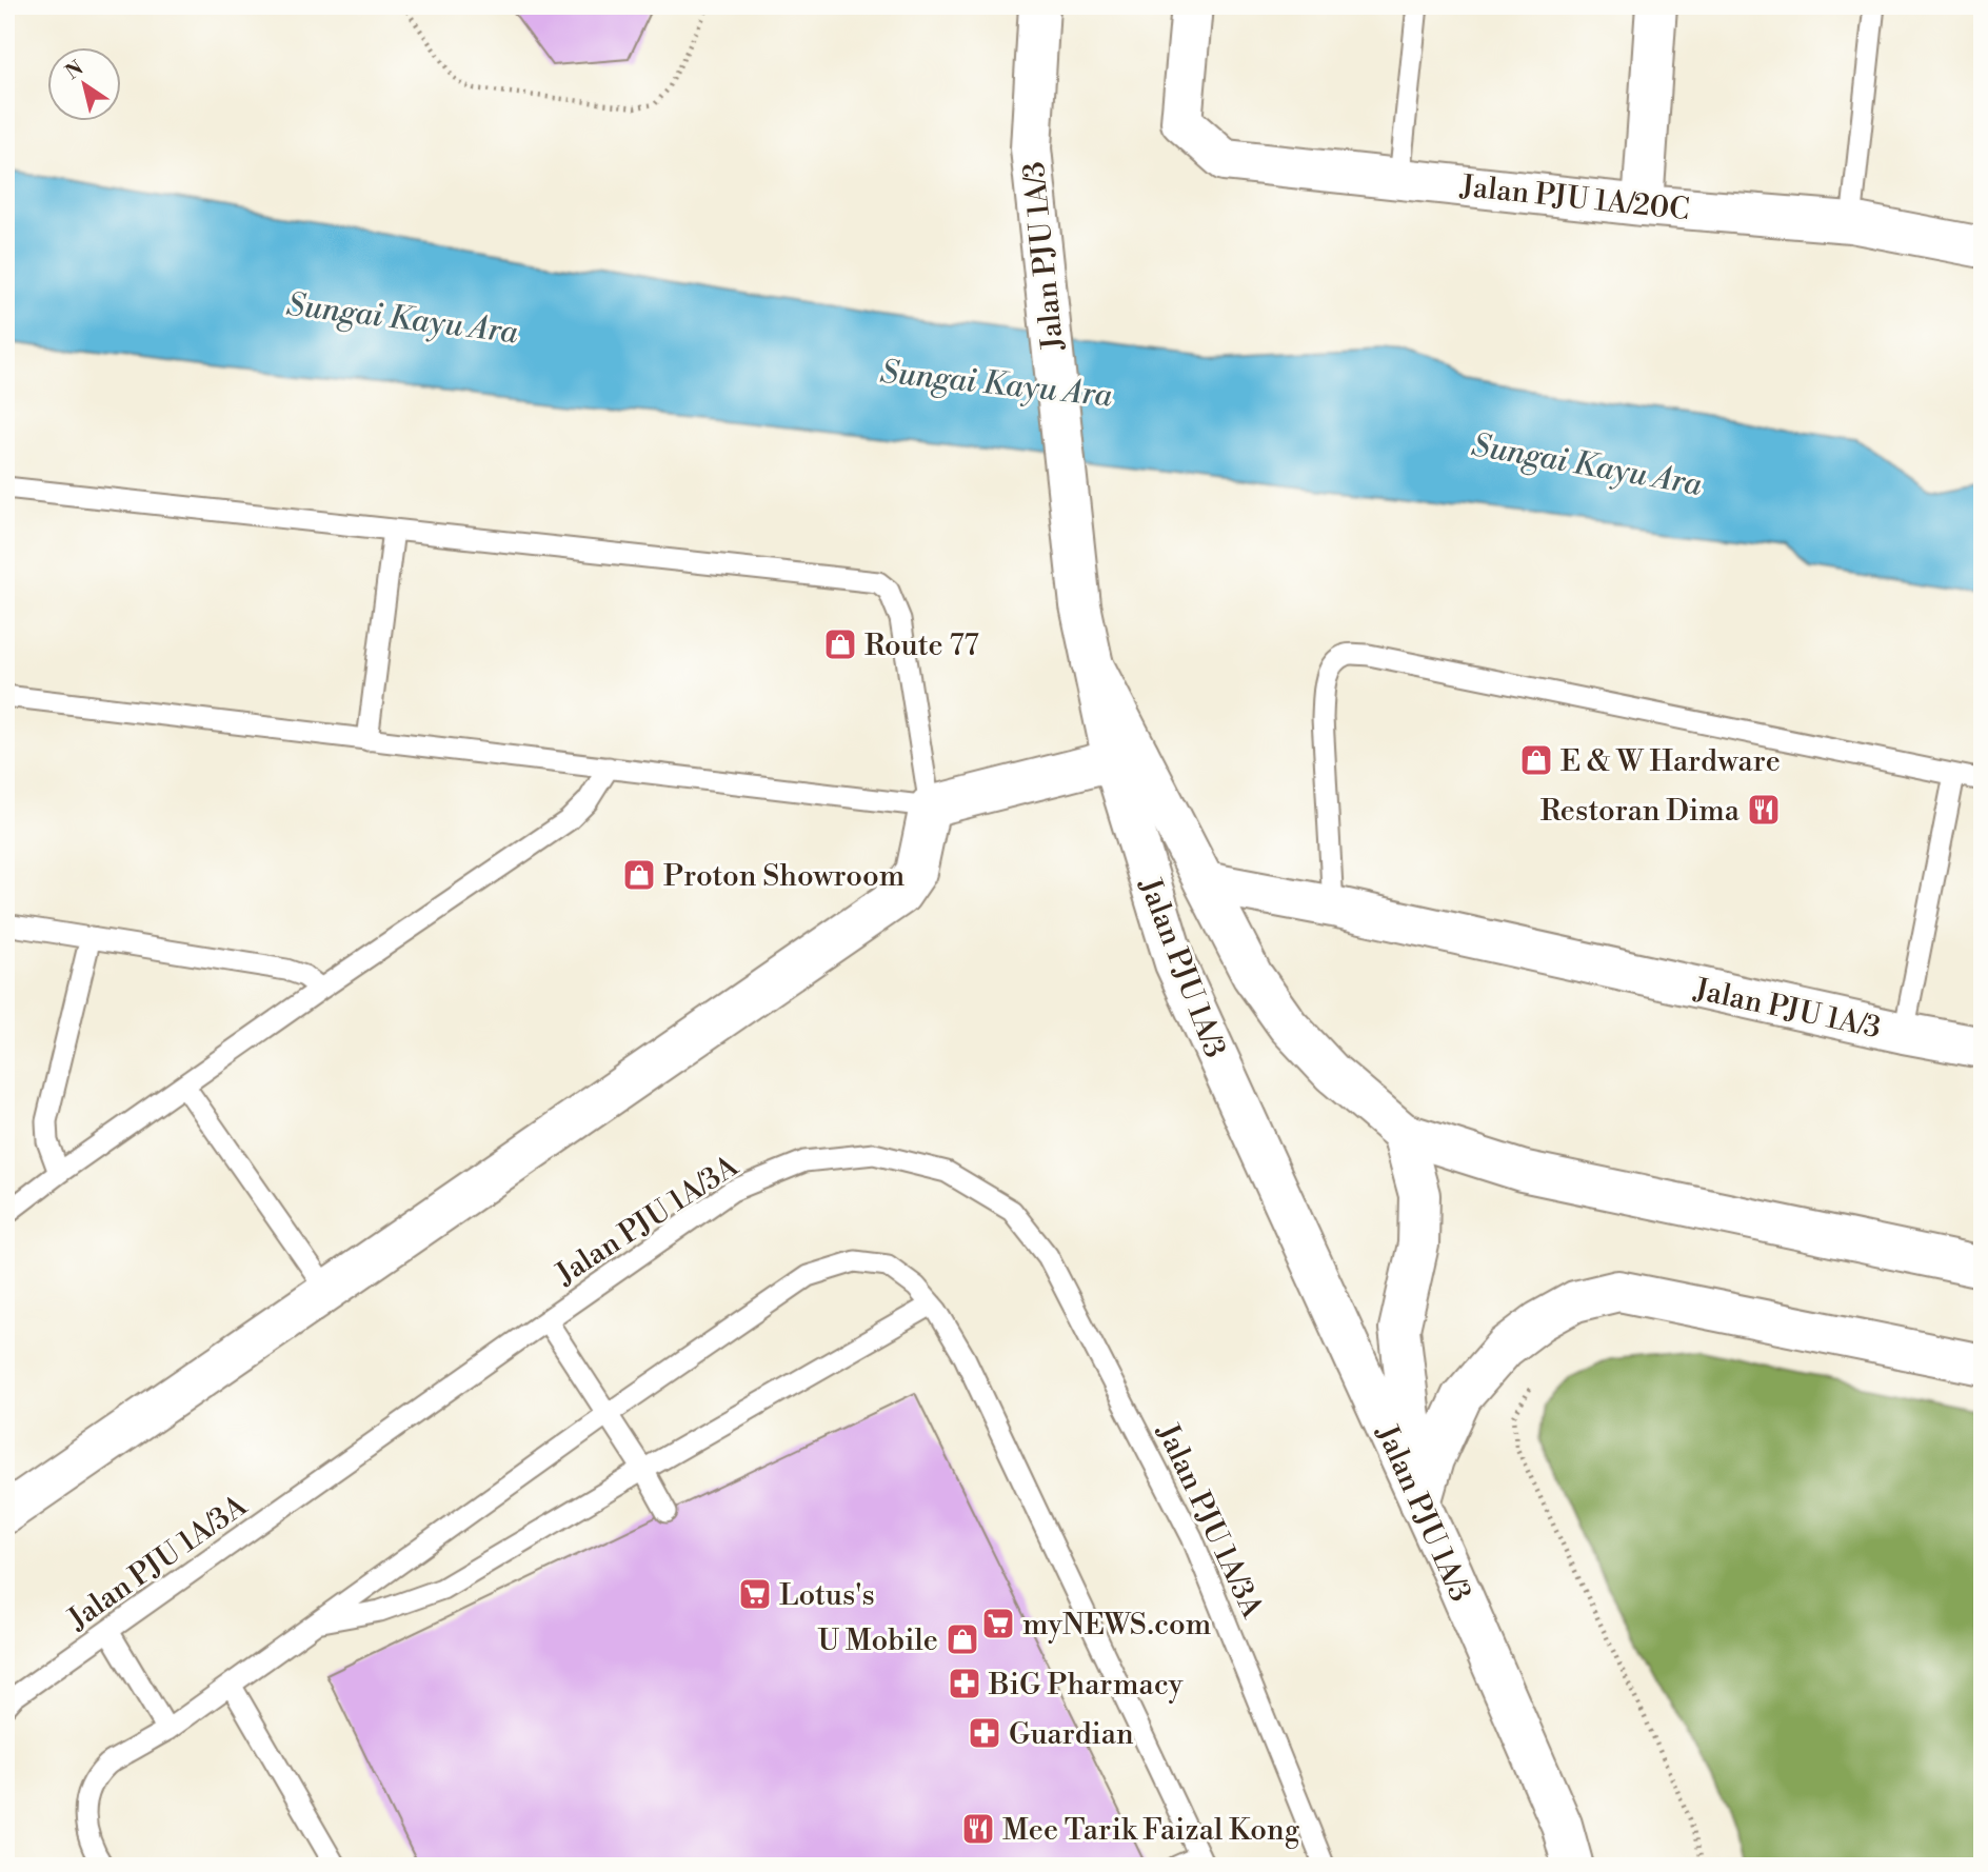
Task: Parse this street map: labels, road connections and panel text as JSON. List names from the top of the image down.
{
  "streets": {
    "street": ["Jalan PJU 1A/20C", "Jalan PJU 1A/3"],
    "lane": ["Jalan PJU 1A/3A"]
  },
  "water": ["Sungai Kayu Ara"],
  "places": {
    "shop": [
      "Route 77",
      "E & W Hardware",
      "Proton Showroom",
      "U Mobile"
    ],
    "restaurant": ["Restoran Dima", "Mee Tarik Faizal Kong"],
    "supermarket": ["Lotus's", "myNEWS.com"],
    "pharmacy": ["BiG Pharmacy", "Guardian"]
  },
  "north": "top left"
}
